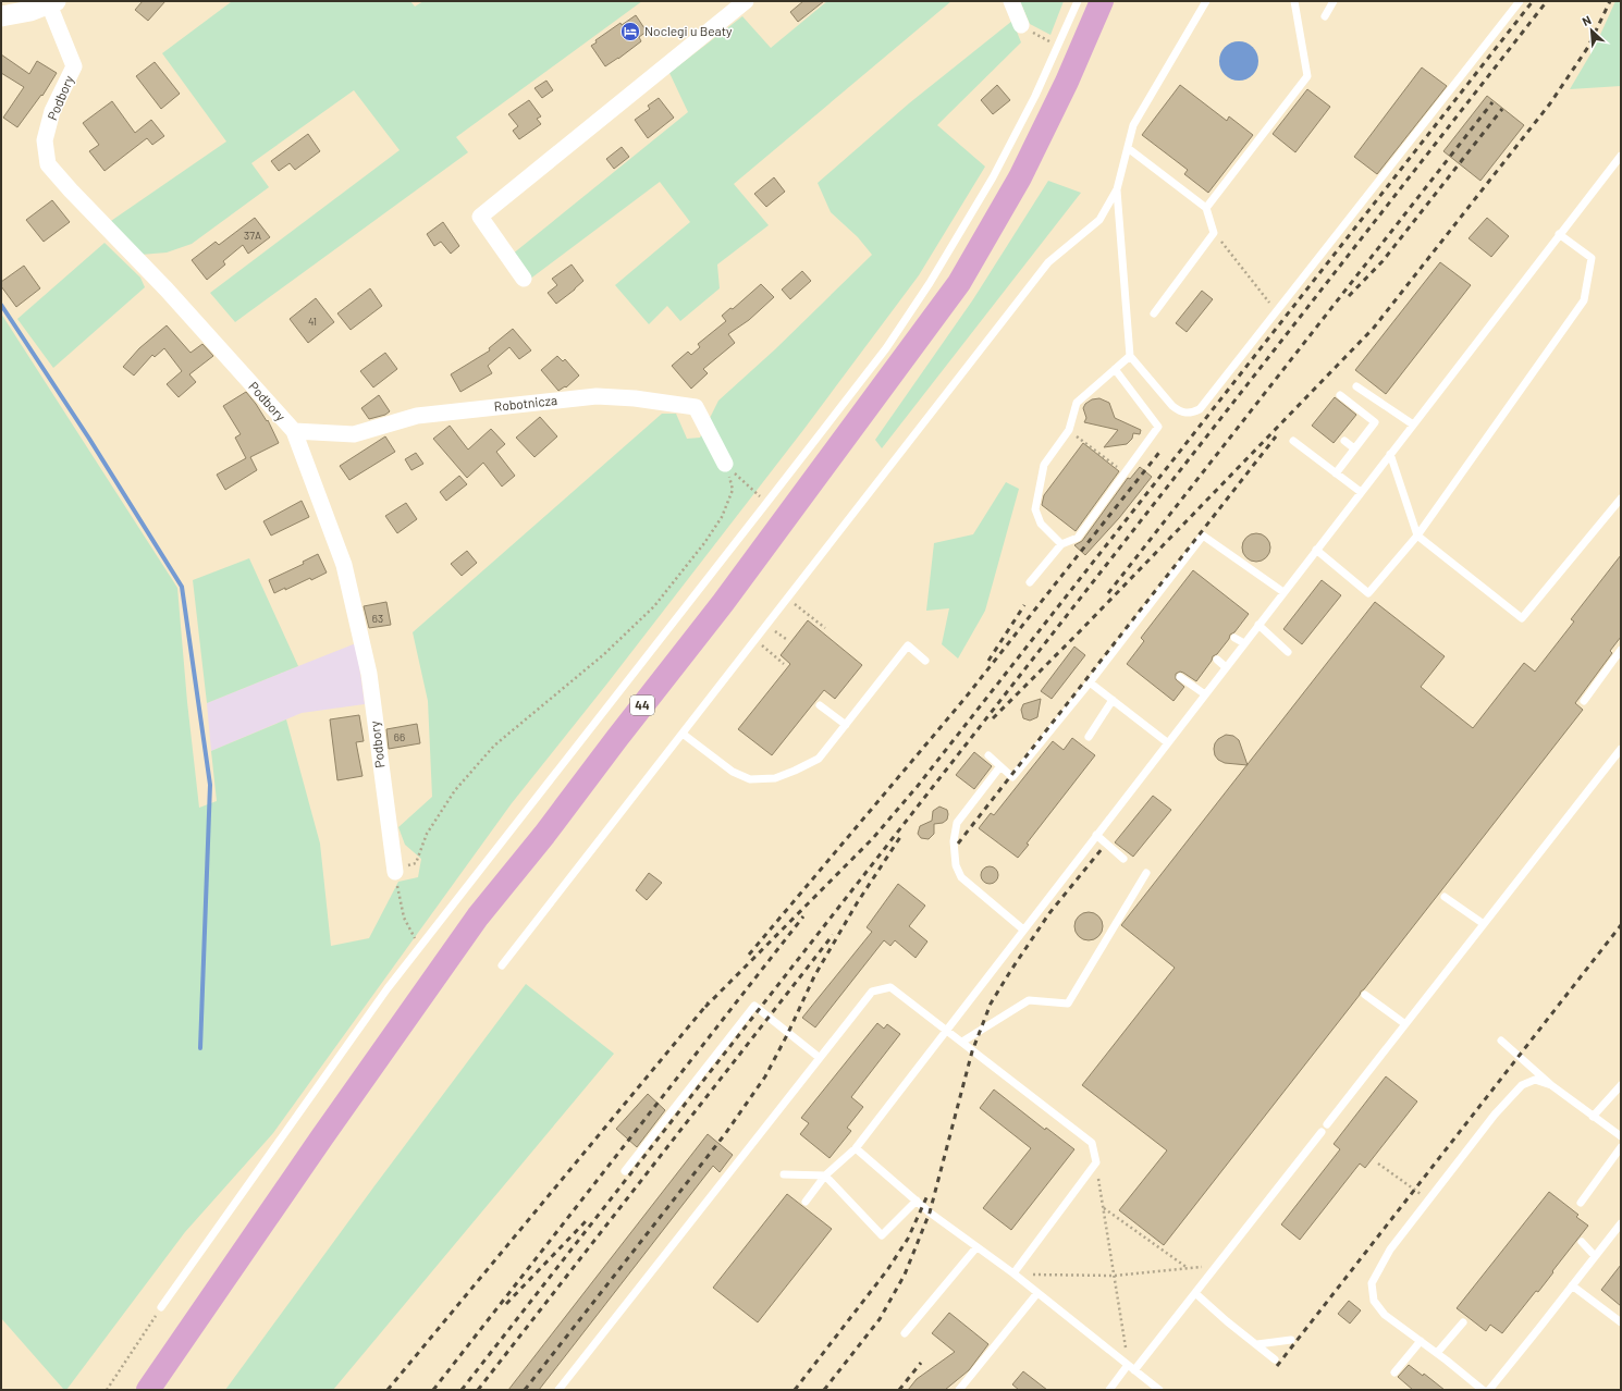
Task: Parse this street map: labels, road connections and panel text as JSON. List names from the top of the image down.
{
  "streets": {
    "main road": ["44"],
    "street": ["Podbory", "Robotnicza"]
  },
  "crossings": [
    ["Podbory", "Robotnicza"]
  ],
  "places": {
    "hotel": ["Noclegi u Beaty"]
  },
  "house_numbers": [
    "37A",
    "41",
    "63",
    "66"
  ],
  "north": "top left"
}
